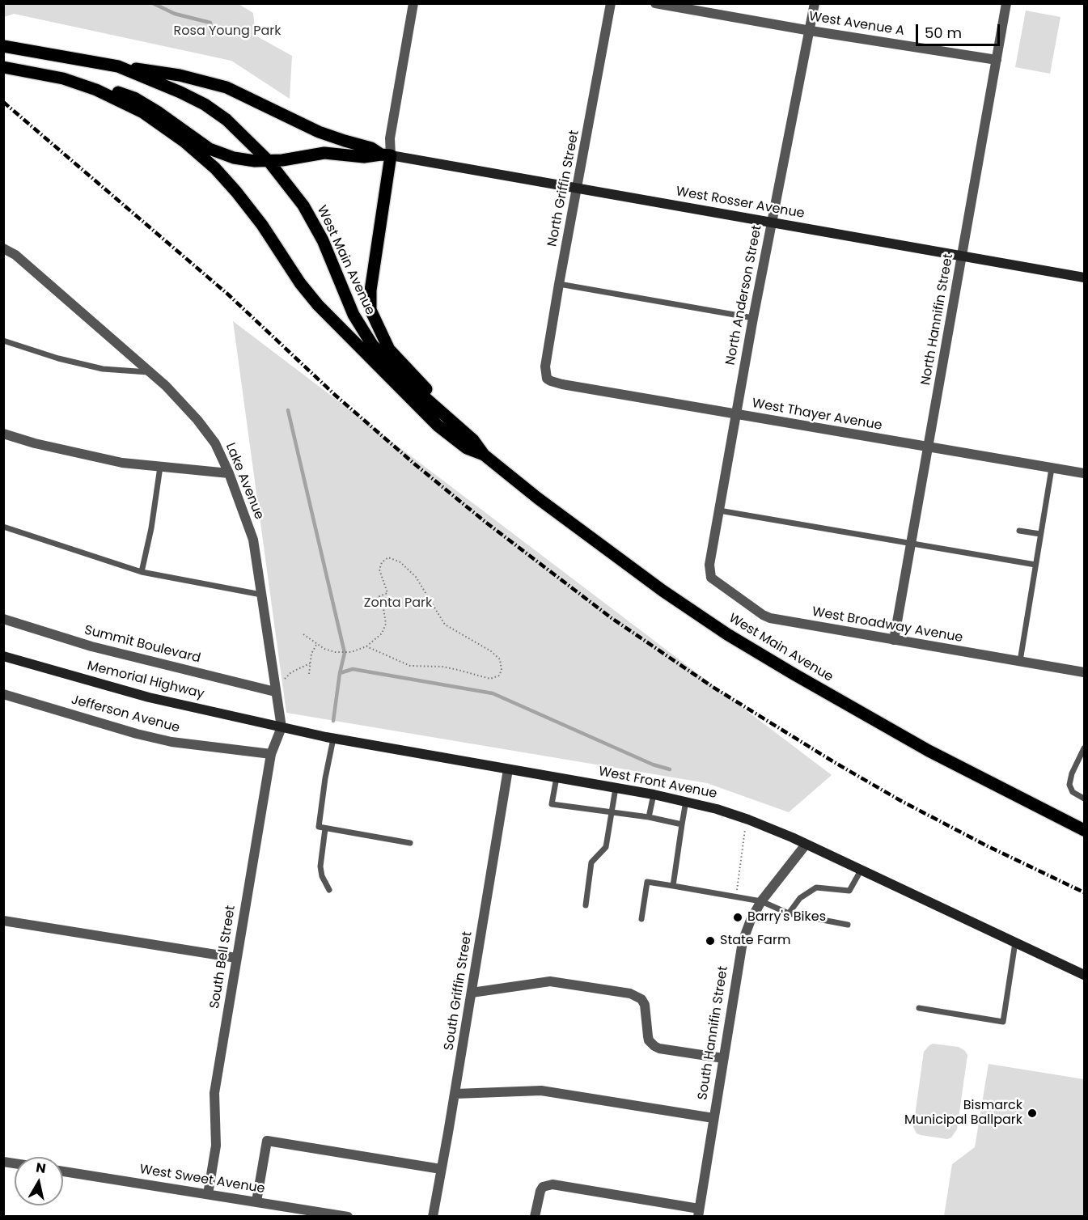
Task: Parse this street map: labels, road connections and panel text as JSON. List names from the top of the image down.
{
  "streets": {
    "main road": ["West Main Avenue"],
    "street": [
      "West Avenue A",
      "North Griffin Street",
      "West Rosser Avenue",
      "North Anderson Street",
      "North Hannifin Street",
      "West Thayer Avenue",
      "Lake Avenue",
      "West Broadway Avenue",
      "Summit Boulevard",
      "Memorial Highway",
      "Jefferson Avenue",
      "West Front Avenue",
      "South Bell Street",
      "South Griffin Street",
      "South Hannifin Street",
      "West Sweet Avenue"
    ]
  },
  "crossings": [
    ["West Avenue A", "North Anderson Street"],
    ["West Avenue A", "North Hannifin Street"],
    ["North Griffin Street", "West Rosser Avenue"],
    ["North Griffin Street", "West Thayer Avenue"],
    ["West Rosser Avenue", "North Anderson Street"],
    ["West Rosser Avenue", "North Hannifin Street"],
    ["North Anderson Street", "West Thayer Avenue"],
    ["North Anderson Street", "West Broadway Avenue"],
    ["North Hannifin Street", "West Thayer Avenue"],
    ["North Hannifin Street", "West Broadway Avenue"],
    ["Lake Avenue", "Summit Boulevard"],
    ["Lake Avenue", "Memorial Highway"],
    ["Lake Avenue", "West Front Avenue"],
    ["Lake Avenue", "South Bell Street"],
    ["Memorial Highway", "West Front Avenue"],
    ["Memorial Highway", "South Bell Street"],
    ["Jefferson Avenue", "South Bell Street"],
    ["West Front Avenue", "South Bell Street"],
    ["West Front Avenue", "South Griffin Street"],
    ["West Front Avenue", "South Hannifin Street"],
    ["South Bell Street", "West Sweet Avenue"]
  ],
  "parks": ["Rosa Young Park", "Zonta Park"],
  "places": ["Barry's Bikes", "State Farm", "Bismarck Municipal Ballpark"],
  "scale_bar": "50 m",
  "north": "top"
}
